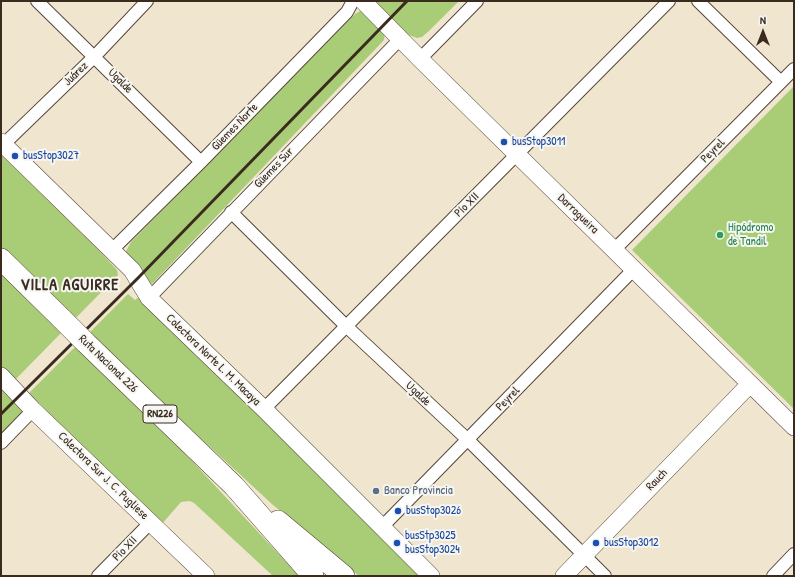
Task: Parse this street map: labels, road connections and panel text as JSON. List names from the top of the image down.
{
  "streets": {
    "highway": ["Ruta Nacional 226", "RN226"],
    "main road": [
      "Darragueira",
      "Colectora Norte L. M. Macaya",
      "Colectora Sur J. C. Pugliese",
      "Rauch"
    ],
    "street": [
      "Juárez",
      "Ugalde",
      "Güemes Norte",
      "Peyrel",
      "Güemes Sur",
      "Pío XII"
    ]
  },
  "crossings": [
    ["Juárez", "Ugalde"],
    ["Juárez", "Colectora Norte L. M. Macaya"],
    ["Ugalde", "Güemes Norte"],
    ["Ugalde", "Peyrel"],
    ["Ugalde", "Güemes Sur"],
    ["Ugalde", "Pío XII"],
    ["Ugalde", "Rauch"],
    ["Güemes Norte", "Colectora Norte L. M. Macaya"],
    ["Peyrel", "Darragueira"],
    ["Peyrel", "Colectora Norte L. M. Macaya"],
    ["Güemes Sur", "Darragueira"],
    ["Güemes Sur", "Colectora Norte L. M. Macaya"],
    ["Pío XII", "Darragueira"],
    ["Pío XII", "Colectora Norte L. M. Macaya"],
    ["Pío XII", "Colectora Sur J. C. Pugliese"],
    ["Darragueira", "Rauch"]
  ],
  "districts": ["VILLA AGUIRRE"],
  "places": [
    "busStop3011",
    "busStop3027",
    "Hipódromo de Tandil",
    "Banco Provincia",
    "busStop3026",
    "busStp3025 busStop3024",
    "busStop3012"
  ],
  "north": "top"
}
